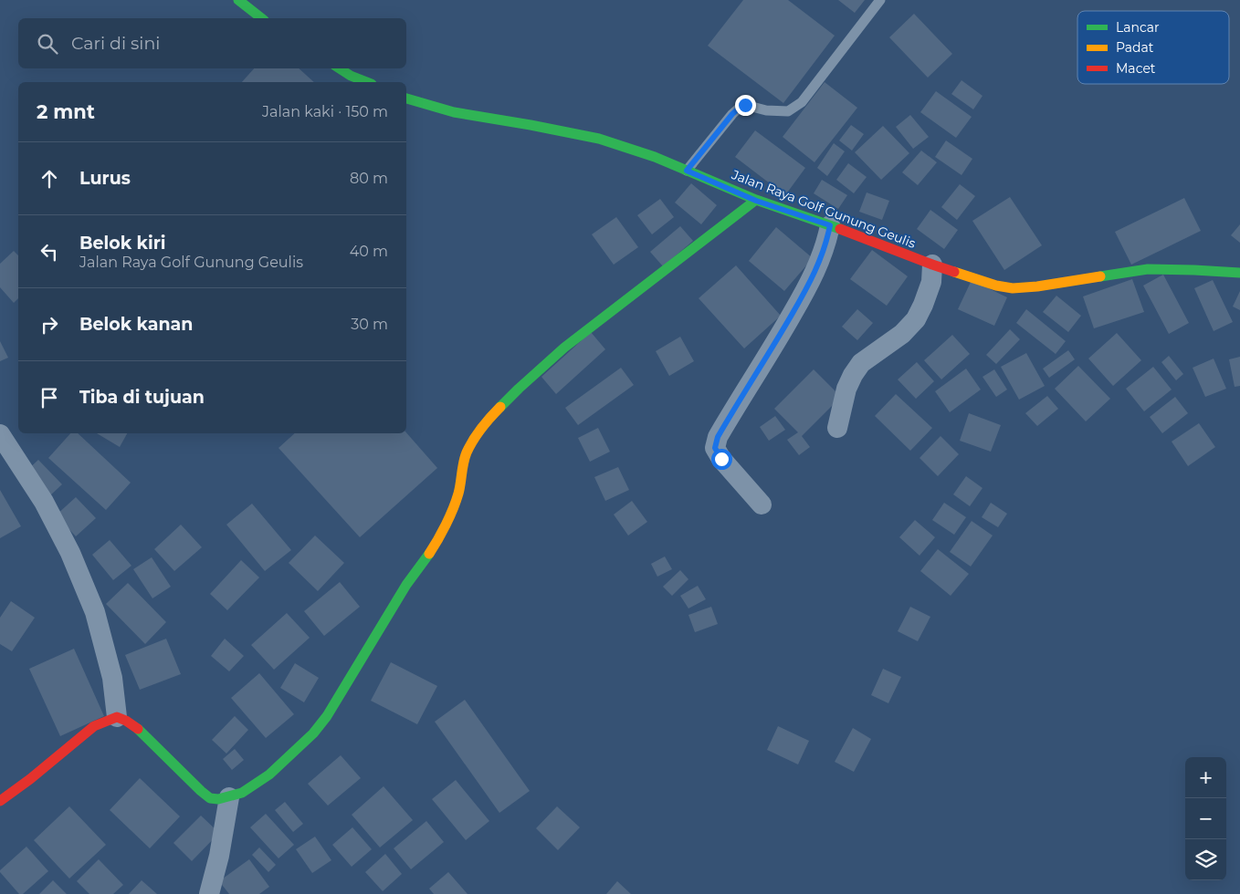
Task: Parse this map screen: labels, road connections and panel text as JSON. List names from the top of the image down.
{
  "streets": {
    "street": ["Jalan Raya Golf Gunung Geulis"]
  },
  "legend": ["Lancar", "Padat", "Macet"],
  "page": {
    "search": "Cari di sini",
    "heading": ["2 mnt", "Jalan kaki · 150 m"],
    "list": [
      ["Lurus", "80 m"],
      ["Belok kiri", "Jalan Raya Golf Gunung Geulis", "40 m"],
      ["Belok kanan", "30 m"],
      "Tiba di tujuan"
    ],
    "map_buttons": ["+", "−"]
  }
}
